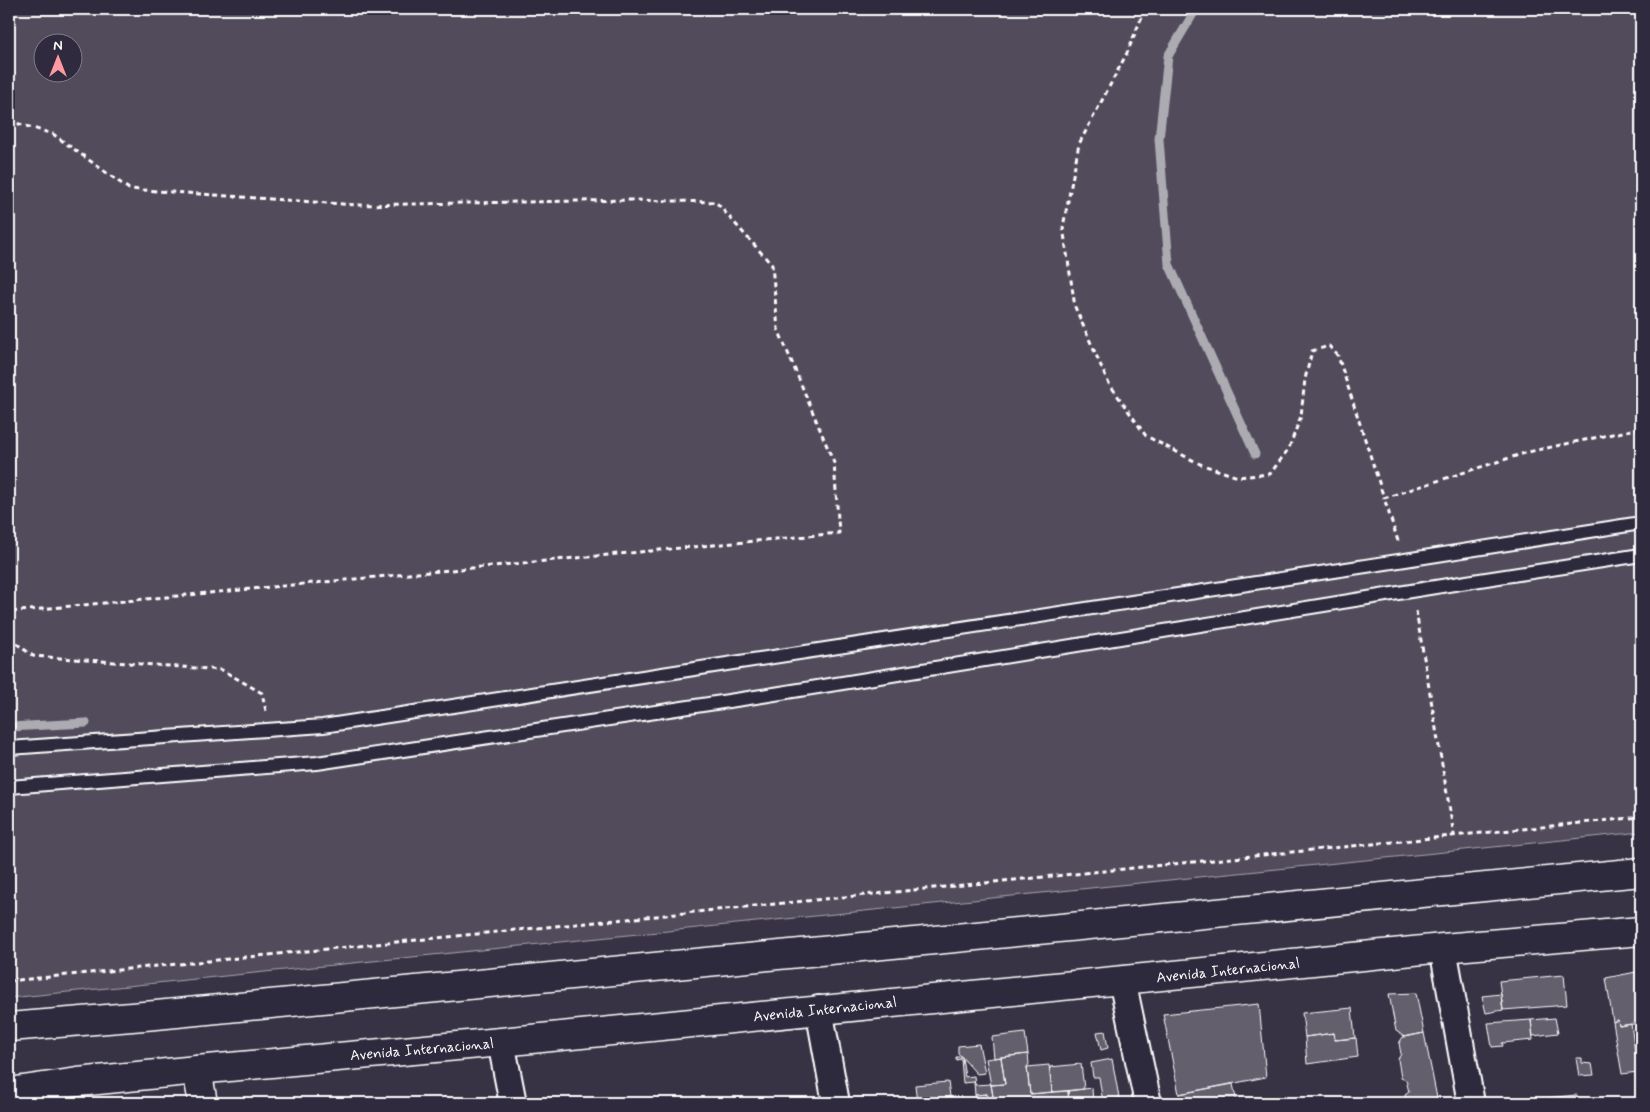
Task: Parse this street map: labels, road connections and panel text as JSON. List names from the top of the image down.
{
  "streets": {
    "main road": ["Avenida Internacional"]
  },
  "north": "top"
}
